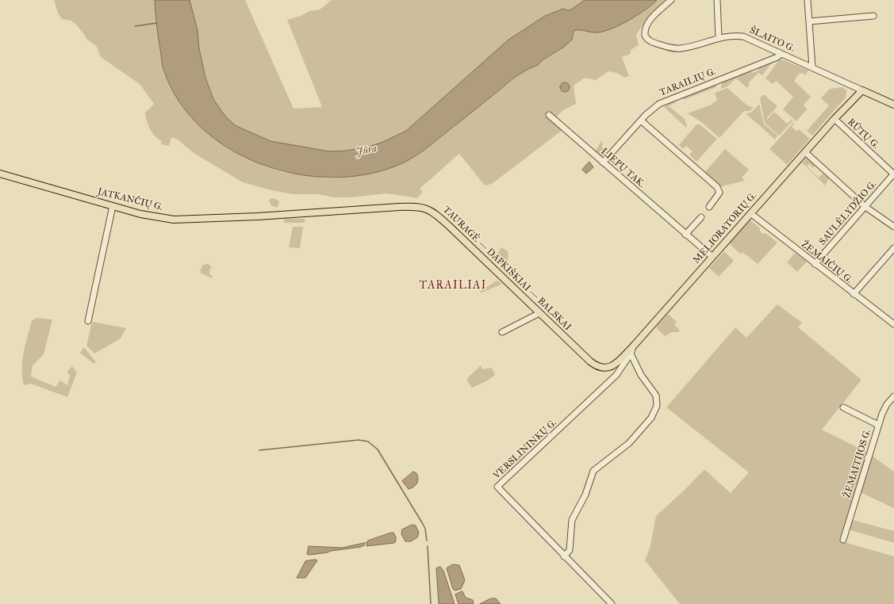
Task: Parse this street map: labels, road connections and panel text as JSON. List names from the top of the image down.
{
  "streets": {
    "main road": [
      "ŠLAITO G.",
      "JATKANČIŲ G.",
      "MELIORATORIŲ G.",
      "TAURAGĖ — DAPKIŠKIAI — BALSKAI"
    ],
    "street": [
      "TARAILIŲ G.",
      "RŪTŲ G.",
      "LIEPŲ TAK.",
      "SAULĖLYDŽIO G.",
      "ŽEMAIČIŲ G.",
      "VERSLININKŲ G.",
      "ŽEMAITIJOS G."
    ]
  },
  "crossings": [
    ["ŠLAITO G.", "TARAILIŲ G."],
    ["ŠLAITO G.", "MELIORATORIŲ G."],
    ["TARAILIŲ G.", "LIEPŲ TAK."],
    ["RŪTŲ G.", "SAULĖLYDŽIO G."],
    ["RŪTŲ G.", "MELIORATORIŲ G."],
    ["LIEPŲ TAK.", "MELIORATORIŲ G."],
    ["JATKANČIŲ G.", "TAURAGĖ — DAPKIŠKIAI — BALSKAI"],
    ["SAULĖLYDŽIO G.", "ŽEMAIČIŲ G."],
    ["MELIORATORIŲ G.", "ŽEMAIČIŲ G."],
    ["MELIORATORIŲ G.", "TAURAGĖ — DAPKIŠKIAI — BALSKAI"],
    ["MELIORATORIŲ G.", "VERSLININKŲ G."]
  ],
  "districts": ["TARAILIAI"],
  "water": ["Jūra"]
}
